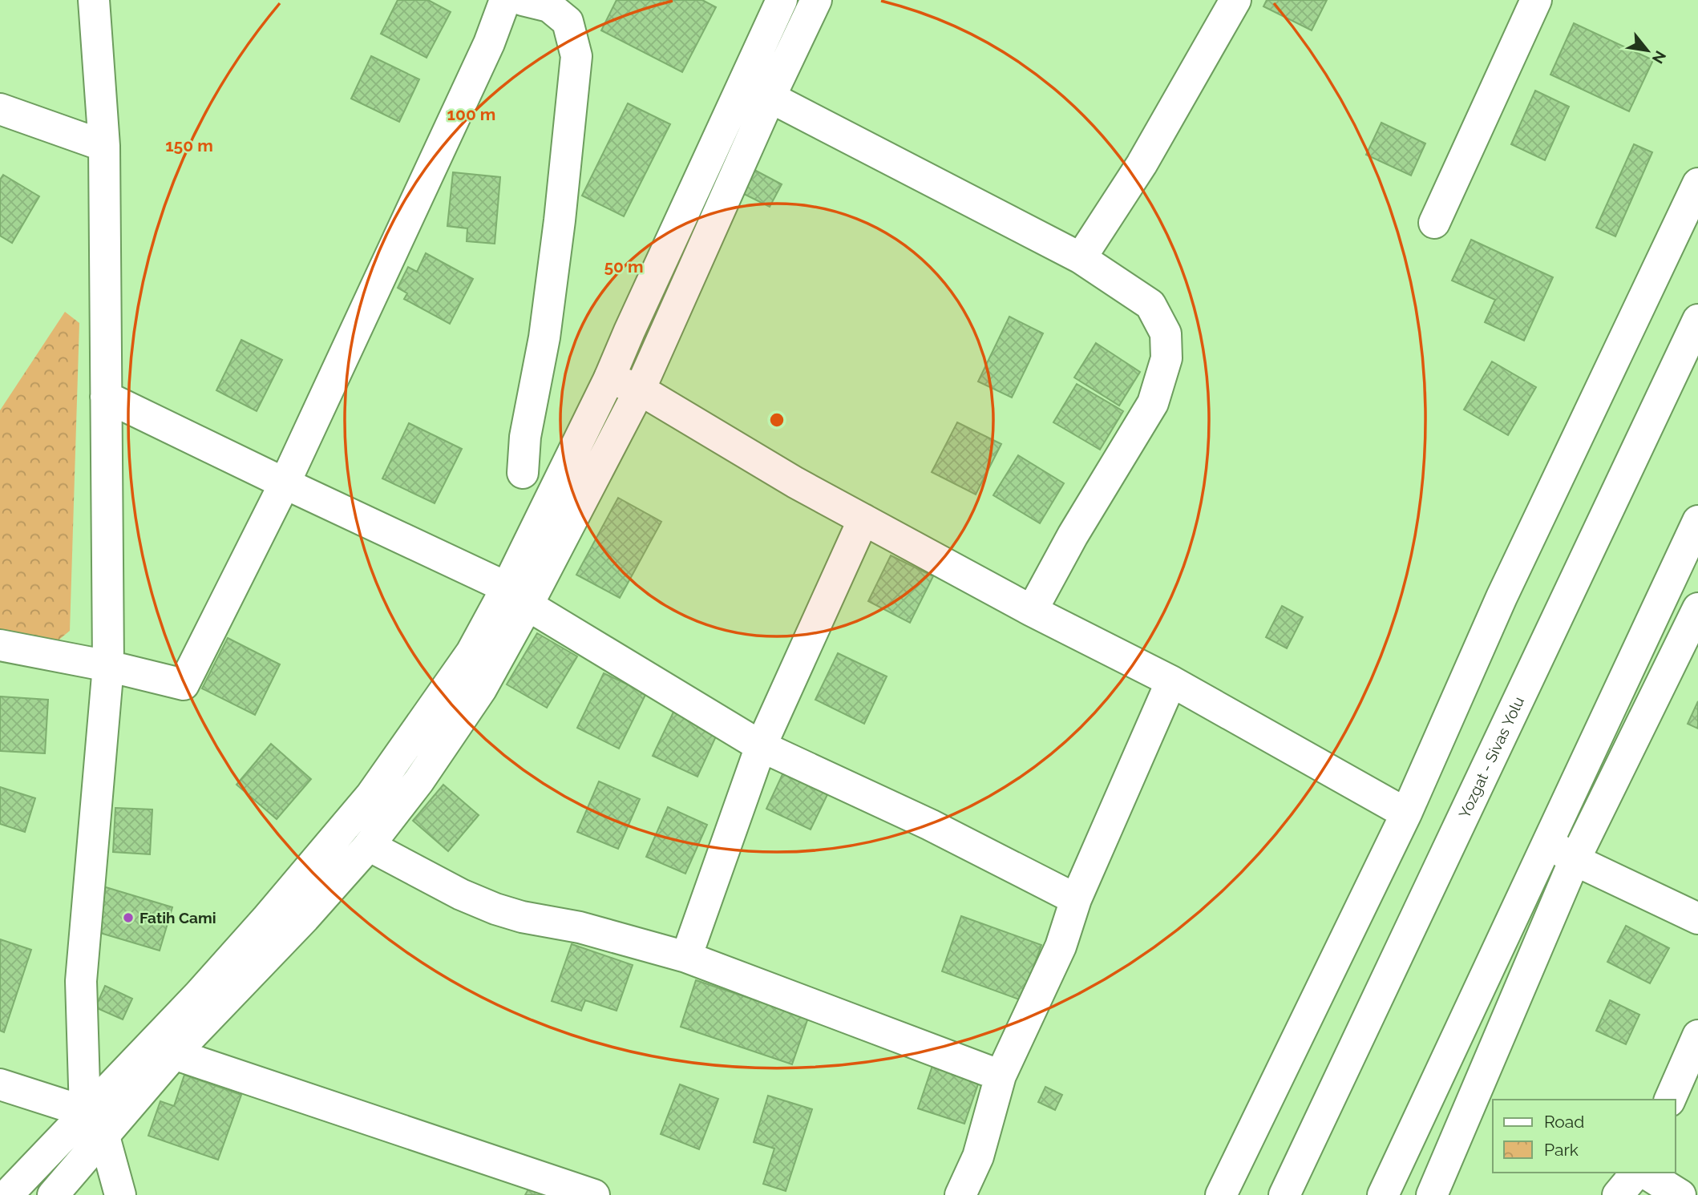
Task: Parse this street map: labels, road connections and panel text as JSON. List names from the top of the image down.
{
  "streets": {
    "main road": ["Yozgat - Sivas Yolu"]
  },
  "places": ["Fatih Cami"],
  "legend": ["Road", "Park"],
  "north": "bottom right",
  "rings": ["100 m", "150 m", "50 m"]
}
